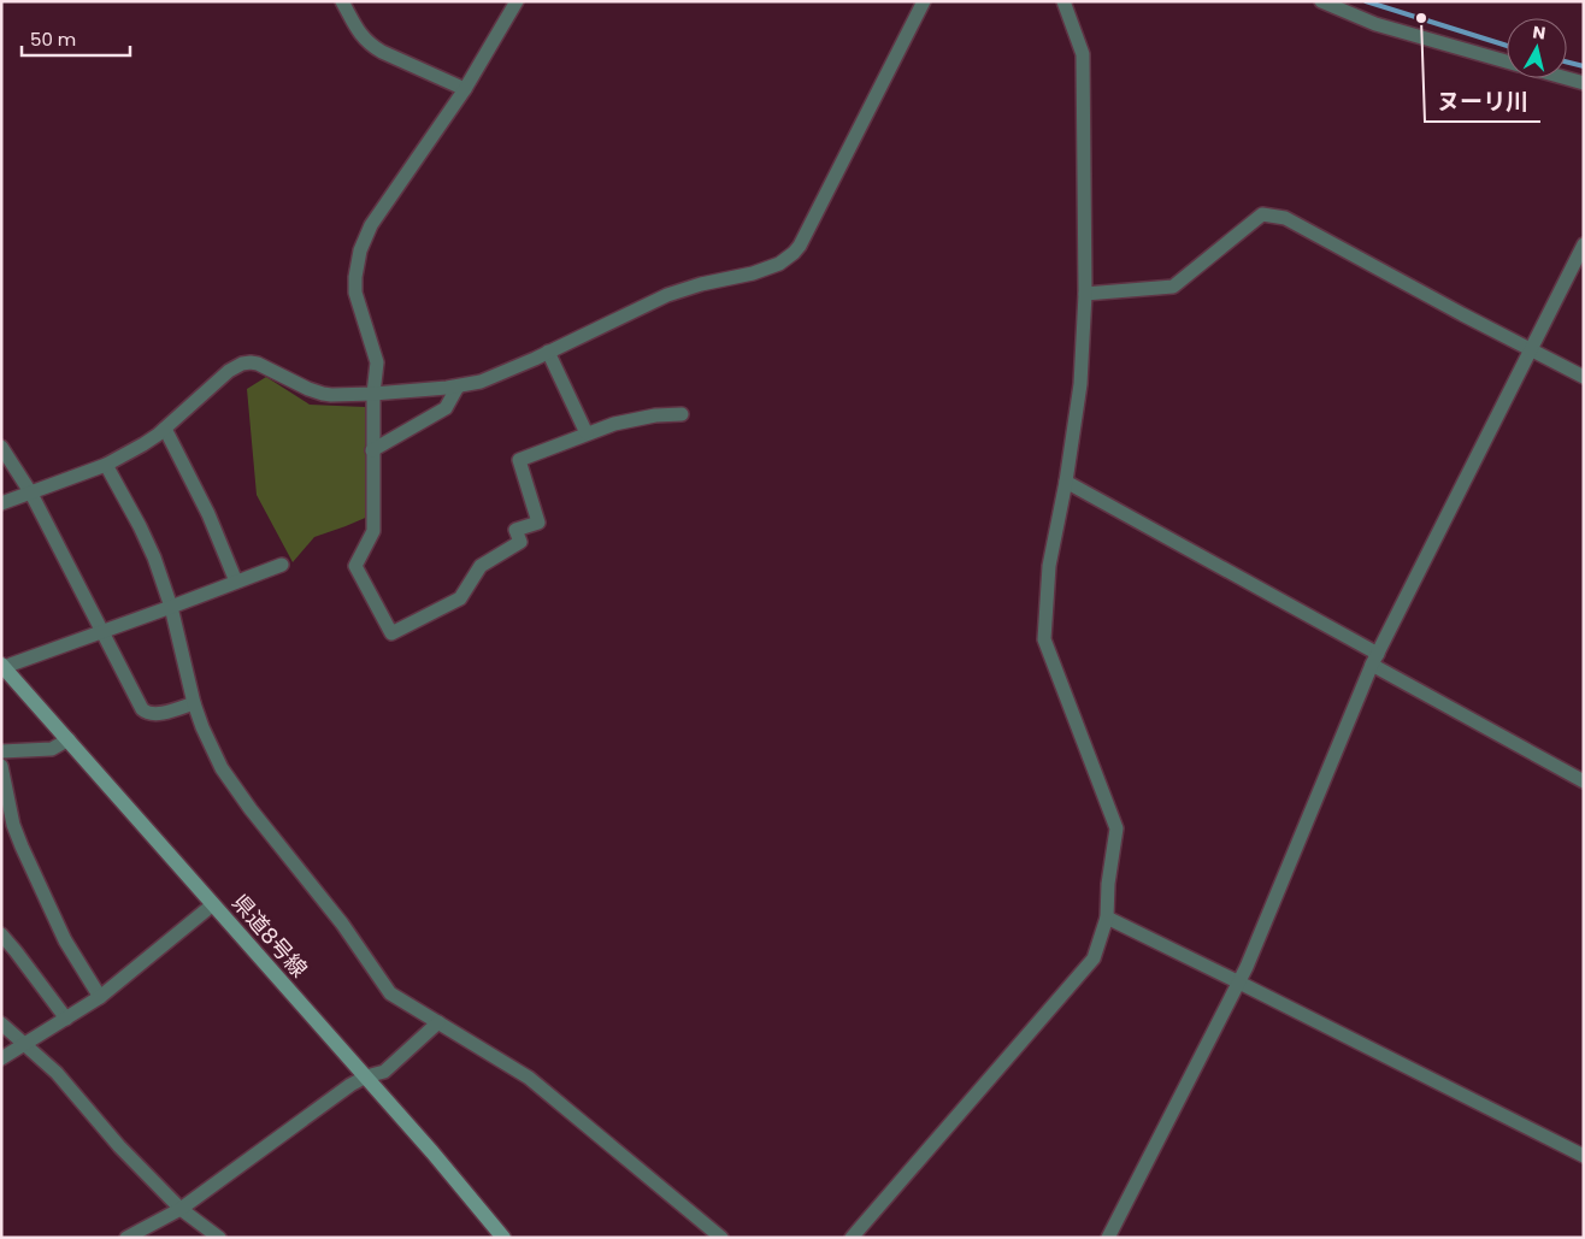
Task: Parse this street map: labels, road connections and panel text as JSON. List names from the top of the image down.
{
  "streets": {
    "main road": ["県道8号線"]
  },
  "places": ["ヌーリ川"],
  "scale_bar": "50 m",
  "north": "top"
}
